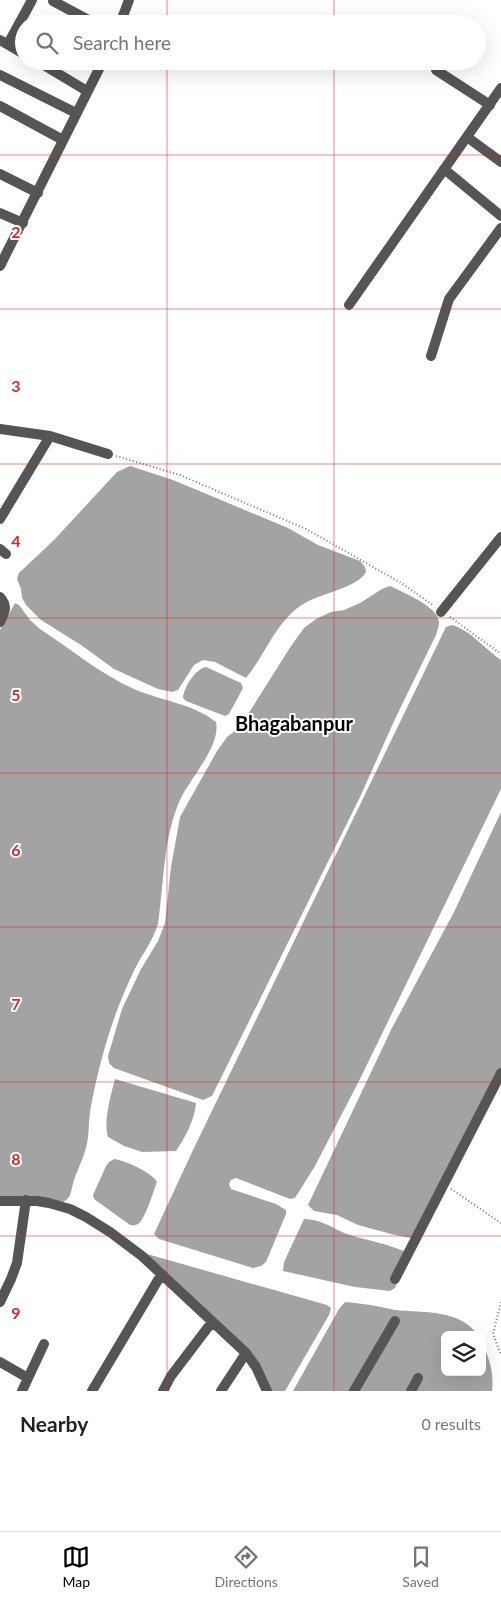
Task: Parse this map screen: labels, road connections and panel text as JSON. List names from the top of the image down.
{
  "districts": ["Bhagabanpur"],
  "page": {
    "search": "Search here",
    "heading": ["Nearby", "0 results"],
    "nav": ["Map", "Directions", "Saved"]
  },
  "grid": {
    "rows": [
      "2",
      "3",
      "4",
      "5",
      "6",
      "7",
      "8",
      "9"
    ]
  }
}
